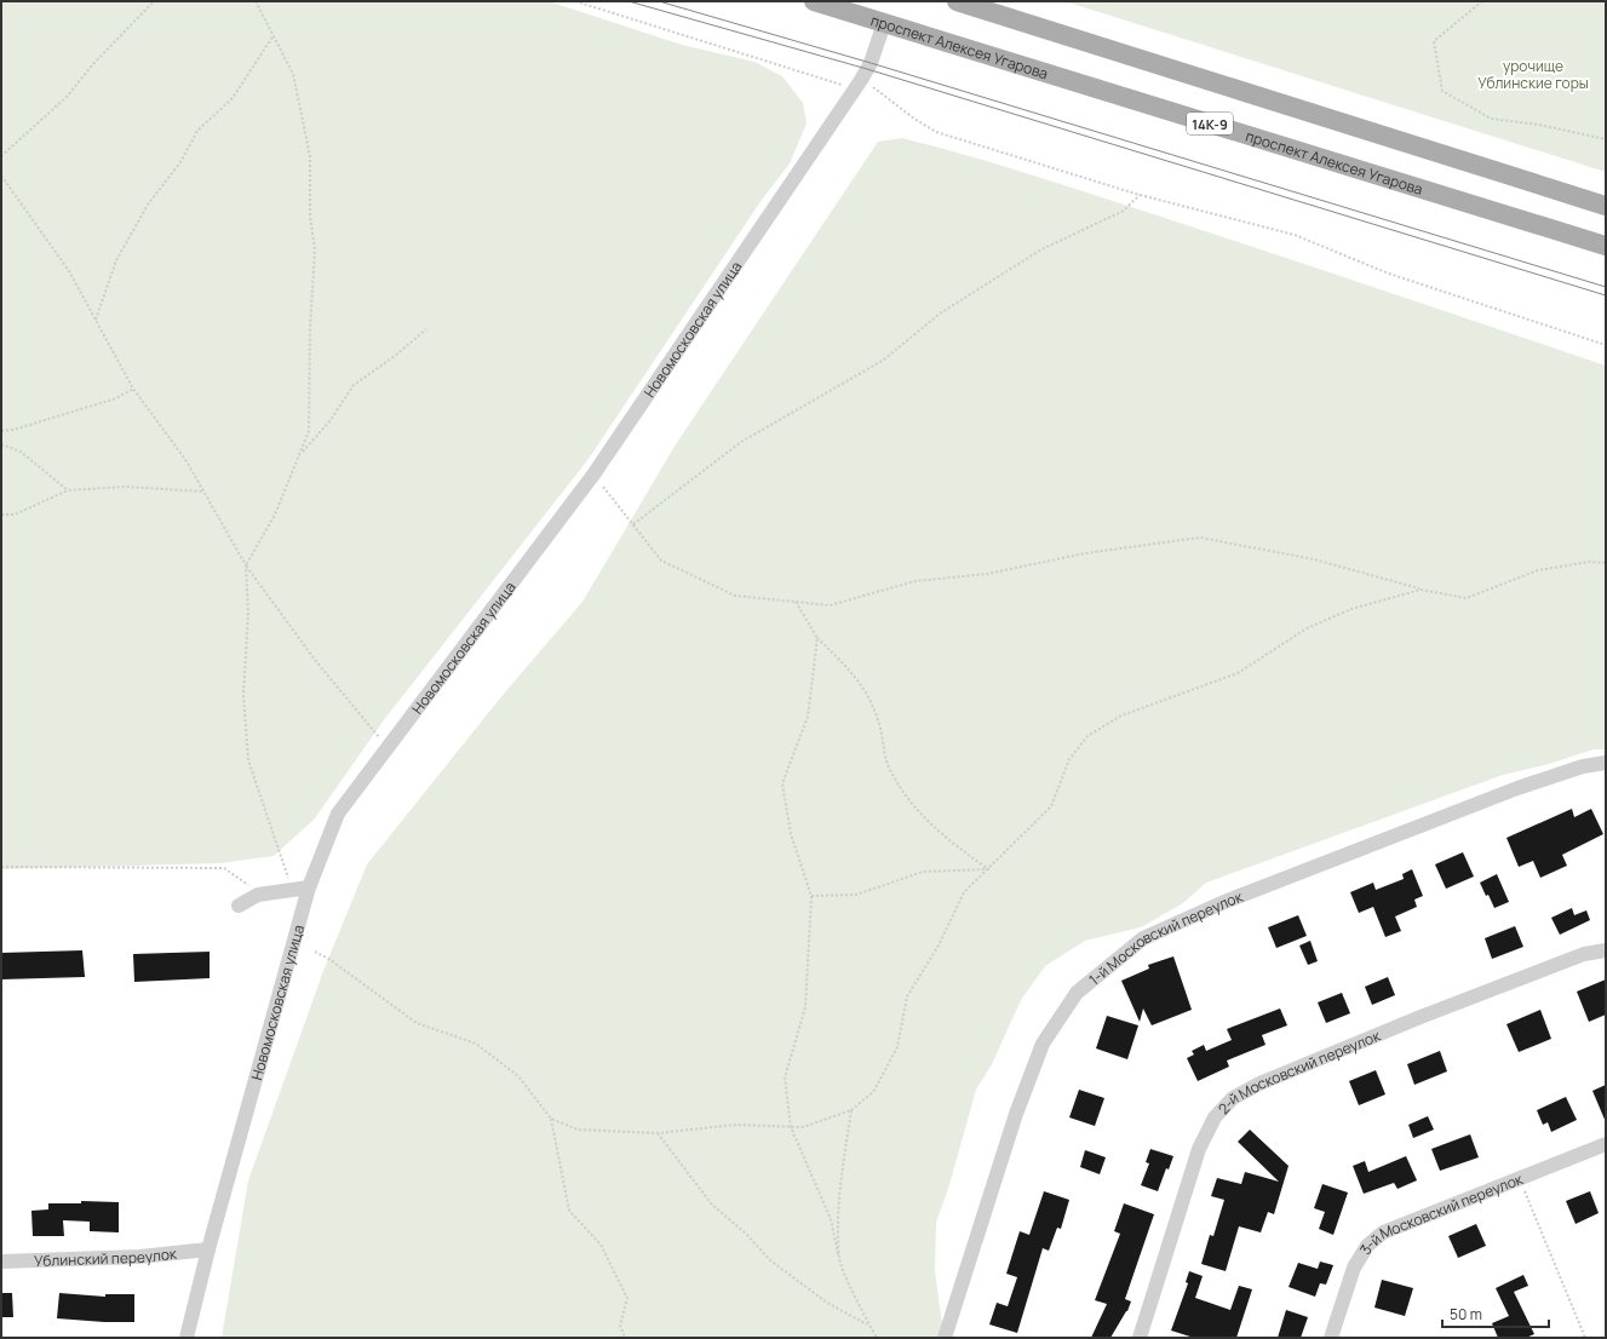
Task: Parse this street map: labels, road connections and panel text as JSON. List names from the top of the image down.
{
  "streets": {
    "main road": ["проспект Алексея Угарова", "14К-9"],
    "street": [
      "Новомосковская улица",
      "1-й Московский переулок",
      "2-й Московский переулок",
      "3-й Московский переулок",
      "Ублинский переулок"
    ]
  },
  "crossings": [
    ["проспект Алексея Угарова", "Новомосковская улица"],
    ["Новомосковская улица", "Ублинский переулок"]
  ],
  "parks": ["урочище Ублинские горы"],
  "scale_bar": "50 m"
}
